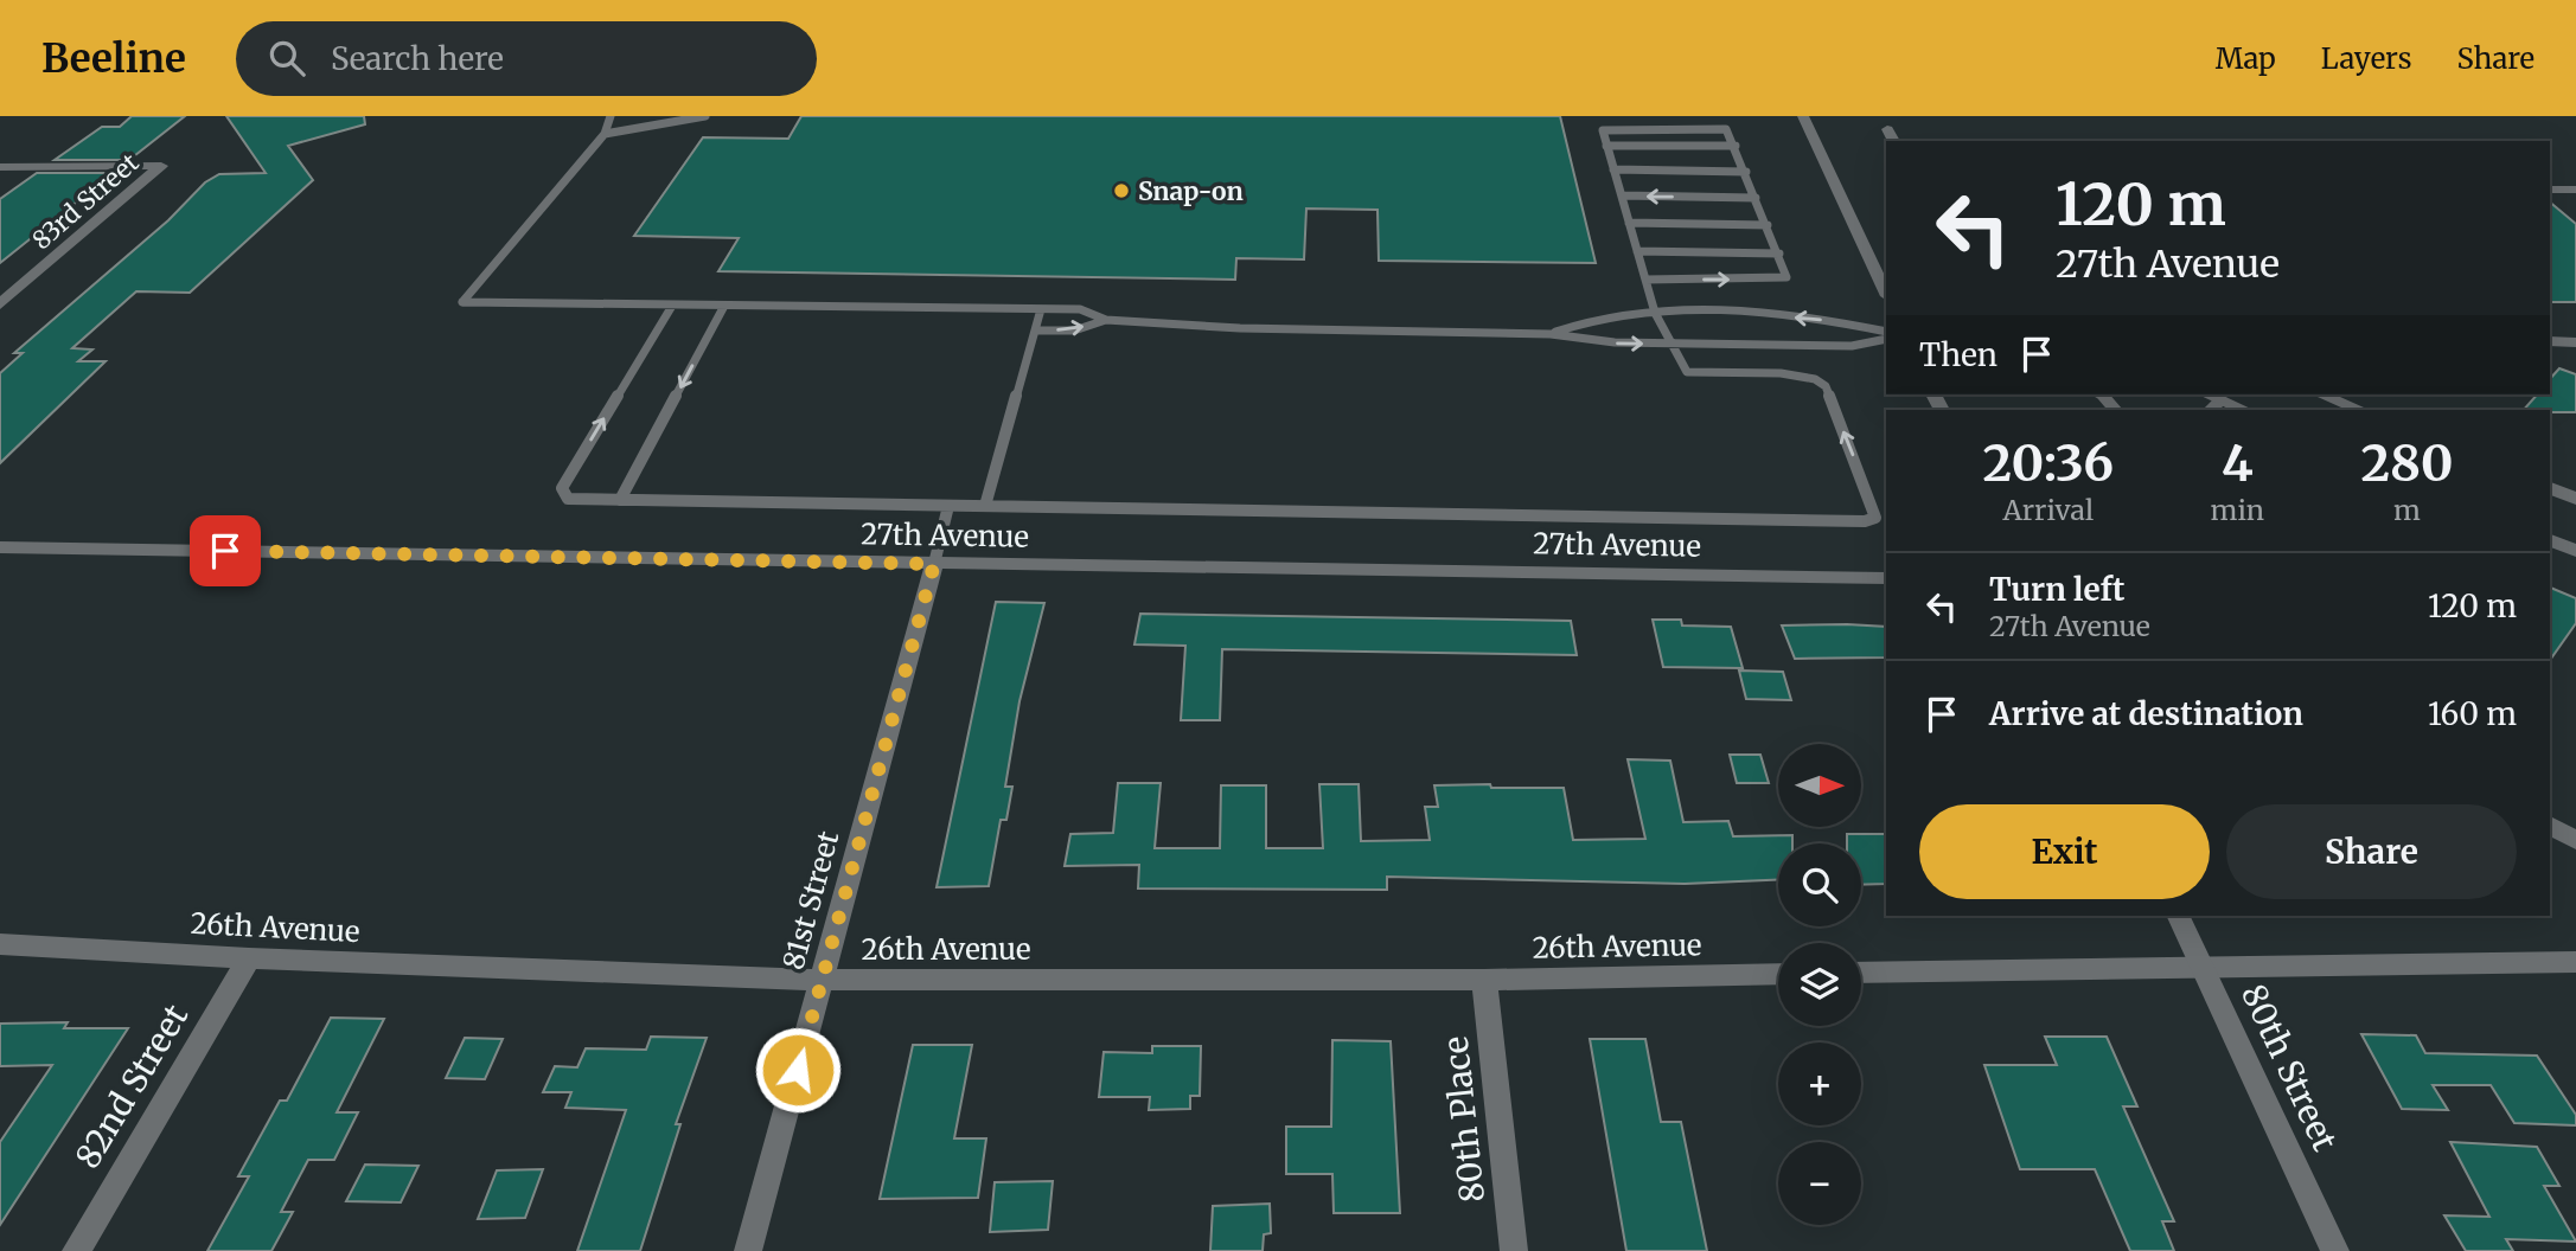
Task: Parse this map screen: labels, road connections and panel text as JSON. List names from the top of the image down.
{
  "streets": {
    "street": [
      "83rd Street",
      "27th Avenue",
      "81st Street",
      "26th Avenue",
      "80th Street",
      "82nd Street",
      "80th Place"
    ]
  },
  "crossings": [
    ["27th Avenue", "81st Street"],
    ["81st Street", "26th Avenue"],
    ["26th Avenue", "82nd Street"],
    ["26th Avenue", "80th Place"]
  ],
  "places": ["Snap-on"],
  "north": "right",
  "page": {
    "header": "Beeline",
    "search": "Search here",
    "nav": ["Map", "Layers", "Share"],
    "turn": ["120 m", "27th Avenue"],
    "then": "Then",
    "eta": [
      "20:36",
      "Arrival",
      "4",
      "min",
      "280",
      "m"
    ],
    "list": [
      {
        "name": "Turn left",
        "note": "27th Avenue",
        "value": "120 m"
      },
      {
        "name": "Arrive at destination",
        "value": "160 m"
      }
    ],
    "map_buttons": ["+", "−"],
    "buttons": ["Exit", "Share"]
  }
}
